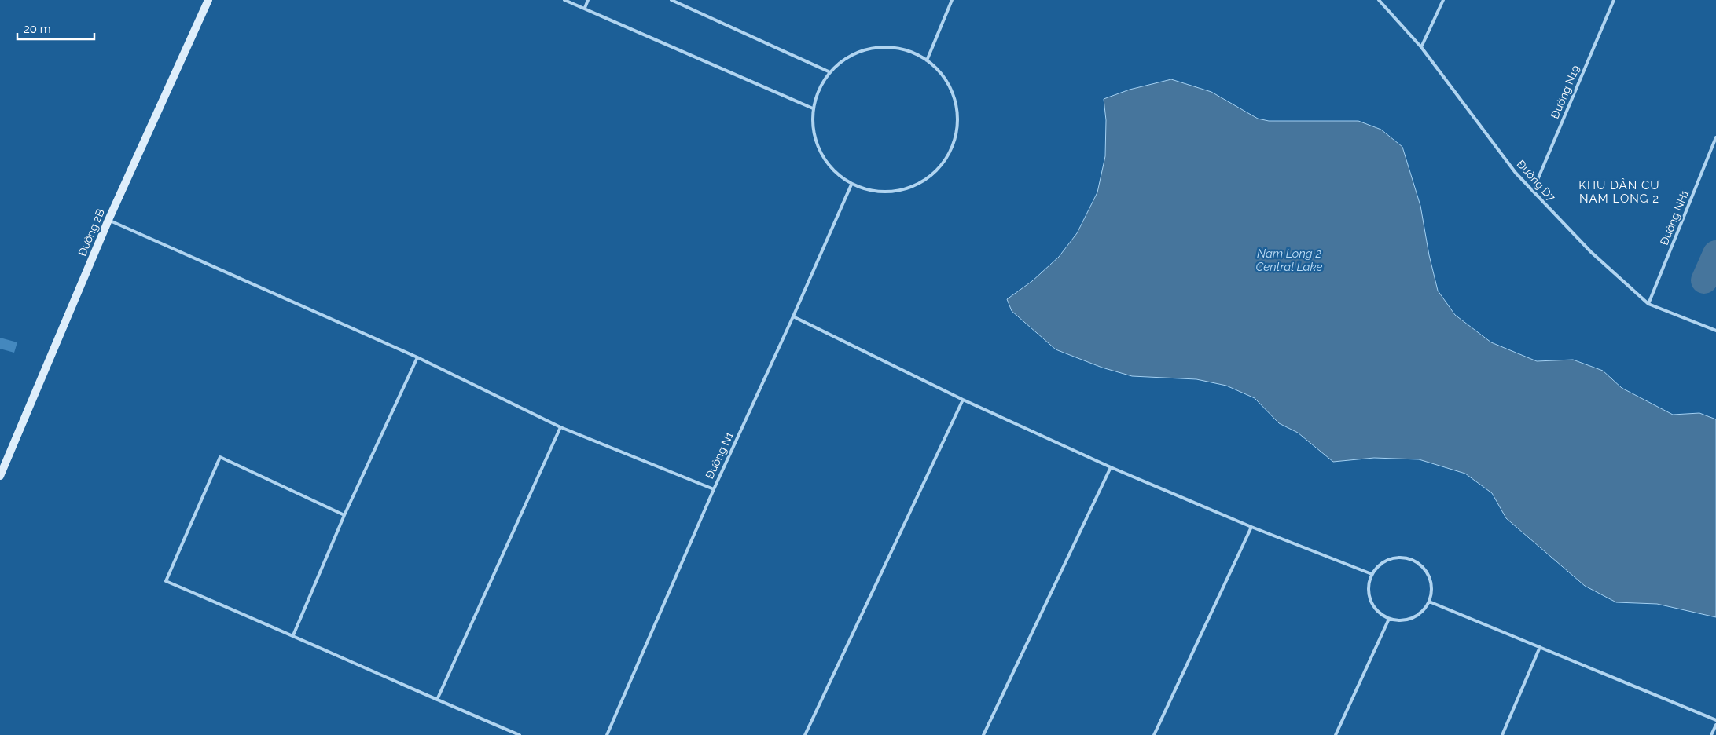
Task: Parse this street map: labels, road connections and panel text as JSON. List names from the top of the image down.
{
  "streets": {
    "street": ["Đường 2B"],
    "lane": [
      "Đường N19",
      "Đường D7",
      "Đường NH1",
      "Đường N1"
    ]
  },
  "crossings": [
    ["Đường N19", "Đường D7"],
    ["Đường D7", "Đường NH1"]
  ],
  "districts": ["KHU DÂN CƯ NAM LONG 2"],
  "water": ["Nam Long 2 Central Lake"],
  "scale_bar": "20 m"
}
